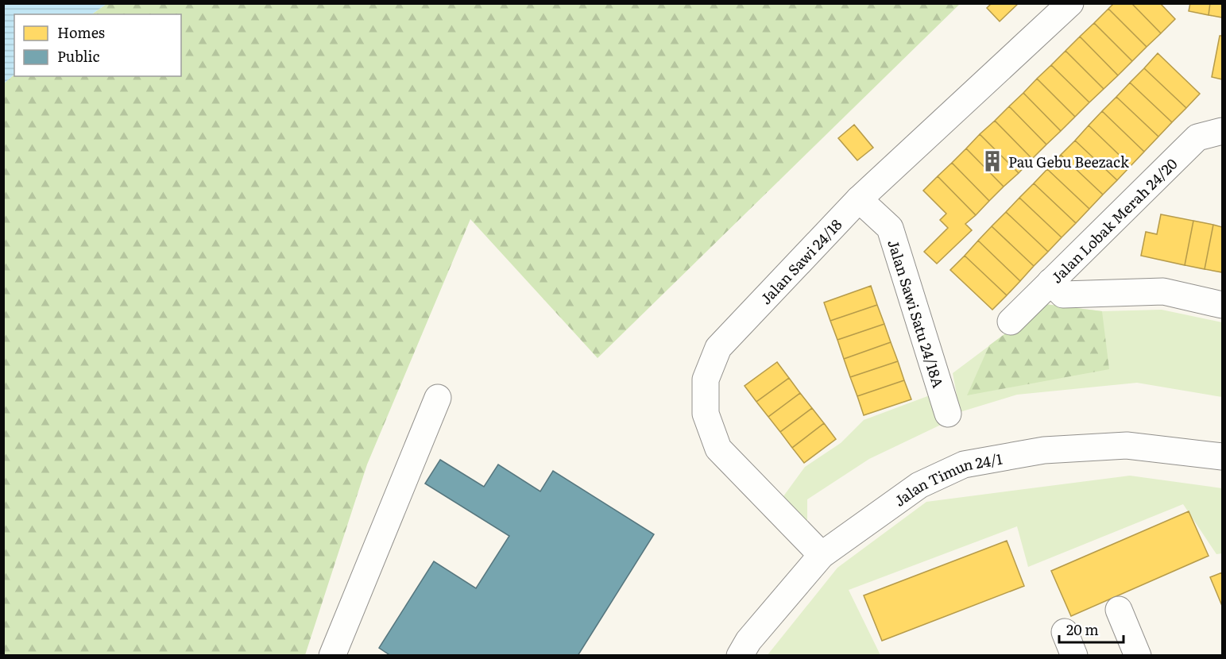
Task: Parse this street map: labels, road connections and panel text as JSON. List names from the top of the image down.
{
  "streets": {
    "street": [
      "Jalan Lobak Merah 24/20",
      "Jalan Sawi 24/18",
      "Jalan Sawi Satu 24/18A",
      "Jalan Timun 24/1"
    ]
  },
  "crossings": [
    ["Jalan Sawi 24/18", "Jalan Sawi Satu 24/18A"],
    ["Jalan Sawi 24/18", "Jalan Timun 24/1"]
  ],
  "places": {
    "building": ["Pau Gebu Beezack"]
  },
  "legend": ["Homes", "Public"],
  "scale_bar": "20 m"
}
